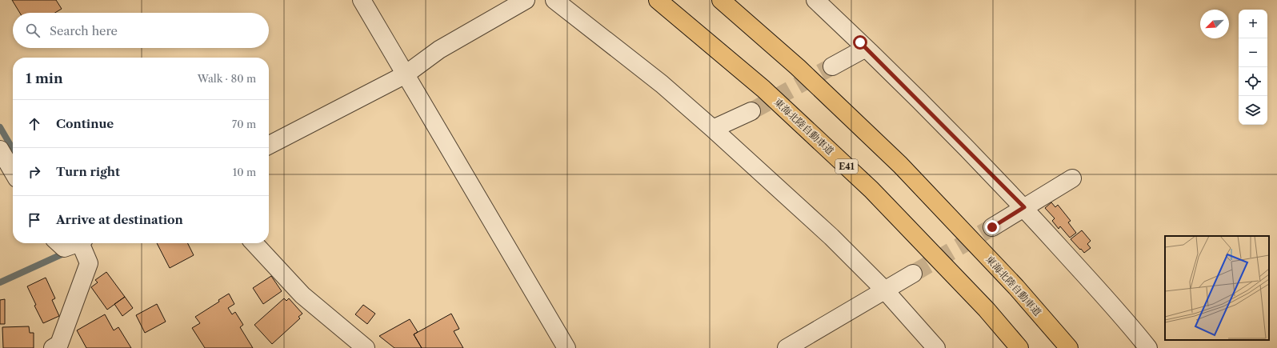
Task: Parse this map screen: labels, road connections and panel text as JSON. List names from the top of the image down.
{
  "streets": {
    "highway": ["東海北陸自動車道", "E41"]
  },
  "north": "bottom left",
  "page": {
    "map_buttons": ["+", "−"],
    "search": "Search here",
    "heading": ["1 min", "Walk · 80 m"],
    "list": [
      ["Continue", "70 m"],
      ["Turn right", "10 m"],
      "Arrive at destination"
    ]
  }
}
